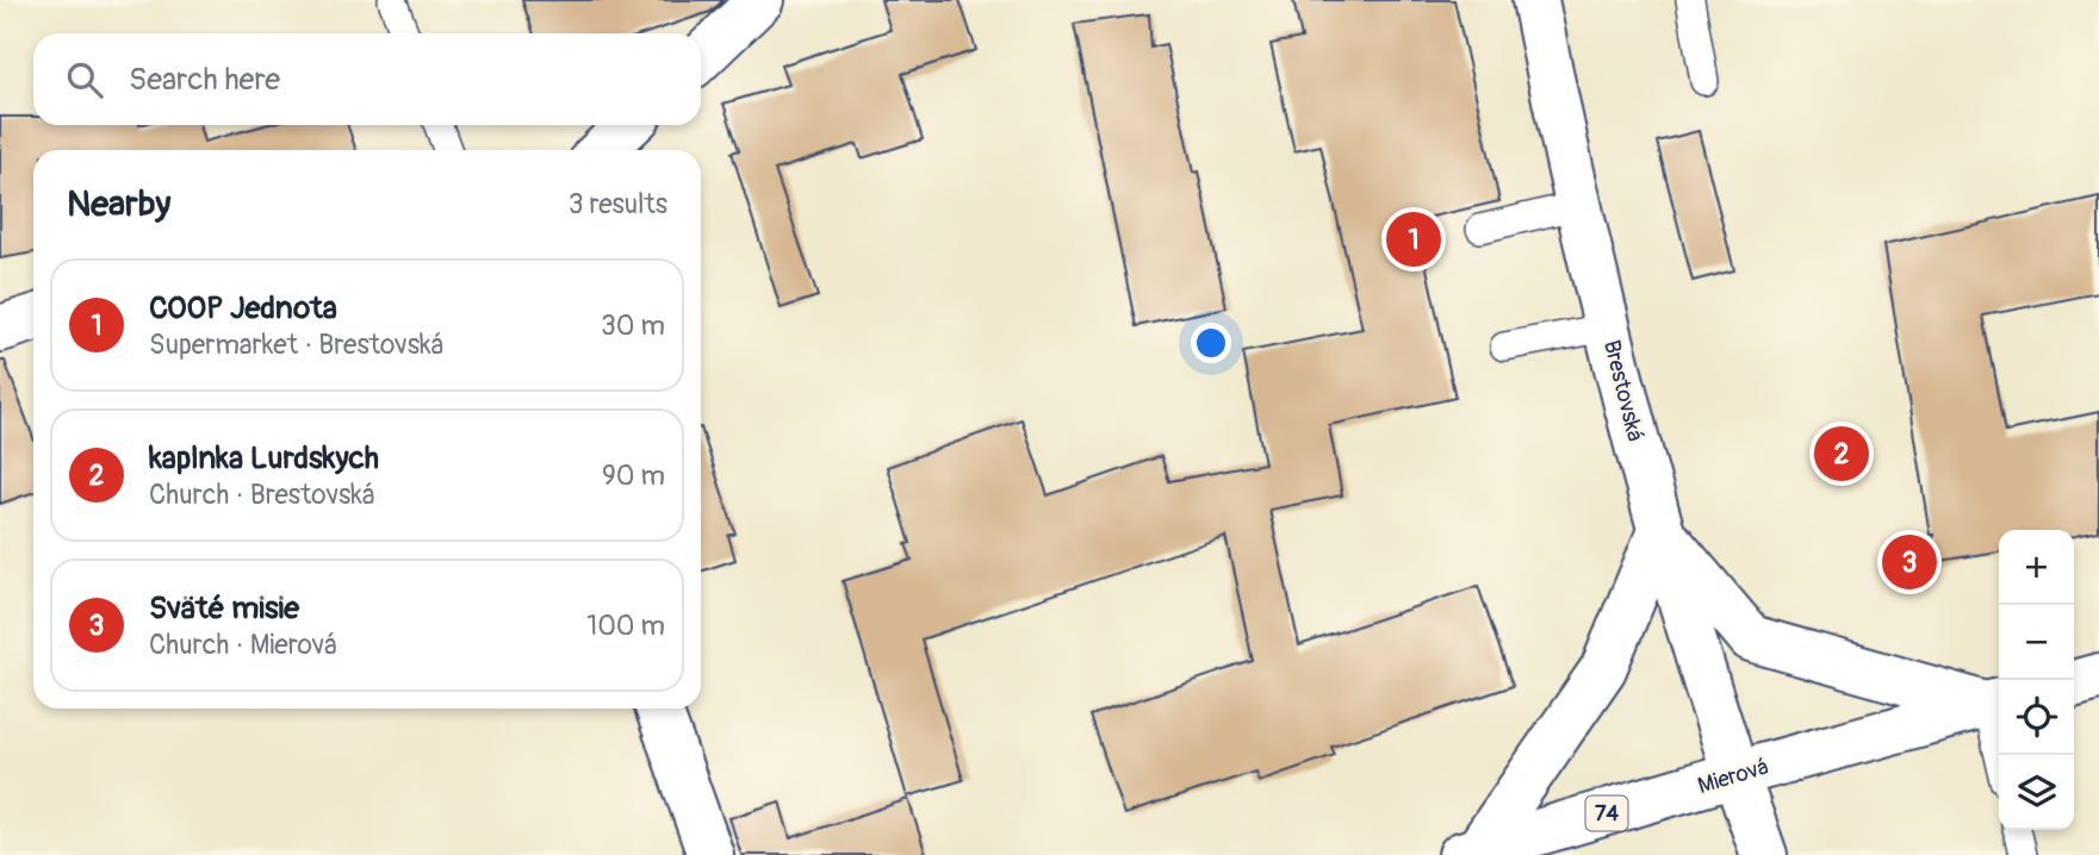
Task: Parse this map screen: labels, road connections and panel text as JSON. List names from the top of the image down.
{
  "streets": {
    "street": ["Brestovská", "Mierová", "74"]
  },
  "crossings": [
    ["Brestovská", "Mierová"]
  ],
  "page": {
    "search": "Search here",
    "heading": ["Nearby", "3 results"],
    "pins": ["1", "2", "3"],
    "list": [
      {
        "mark": "1",
        "name": "COOP Jednota",
        "note": "Supermarket · Brestovská",
        "value": "30 m"
      },
      {
        "mark": "2",
        "name": "kaplnka Lurdskych",
        "note": "Church · Brestovská",
        "value": "90 m"
      },
      {
        "mark": "3",
        "name": "Sväté misie",
        "note": "Church · Mierová",
        "value": "100 m"
      }
    ],
    "map_buttons": ["+", "−"]
  }
}
